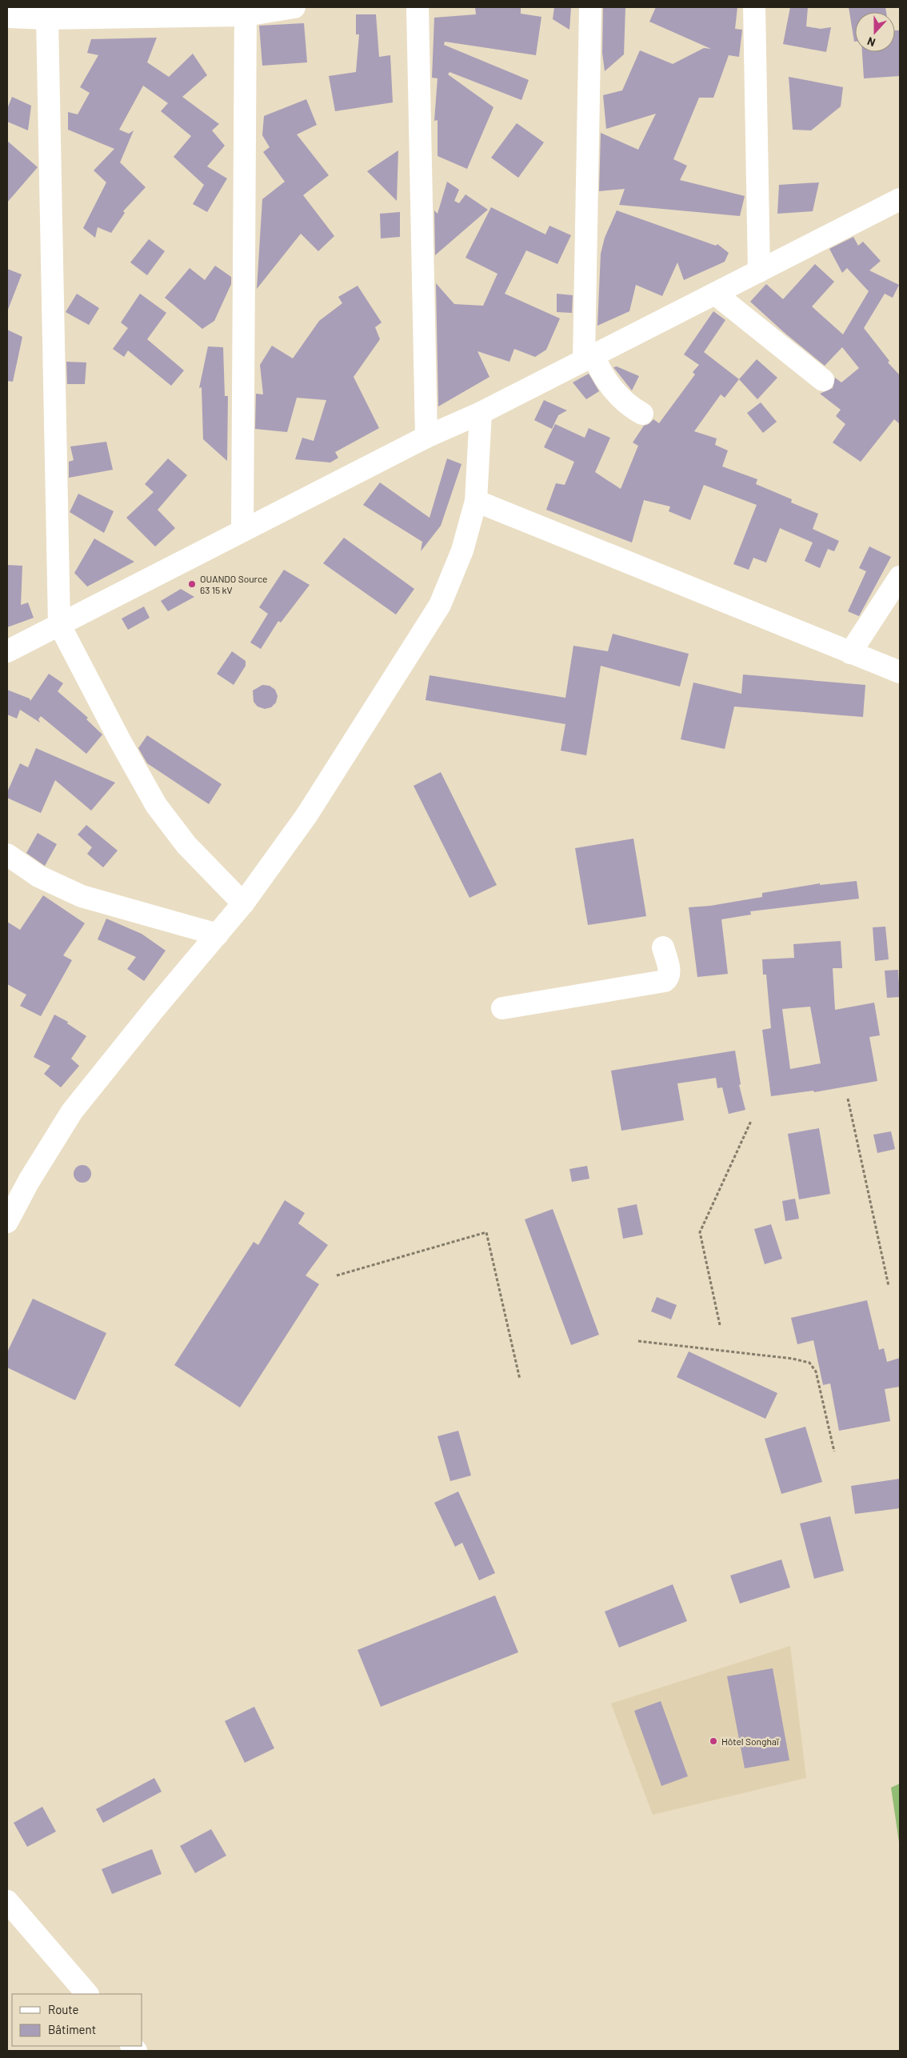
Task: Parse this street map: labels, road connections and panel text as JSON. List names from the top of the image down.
{
  "places": ["OUANDO Source 63 15 kV", "Hôtel Songhaï"],
  "legend": ["Route", "Bâtiment"],
  "north": "bottom"
}
